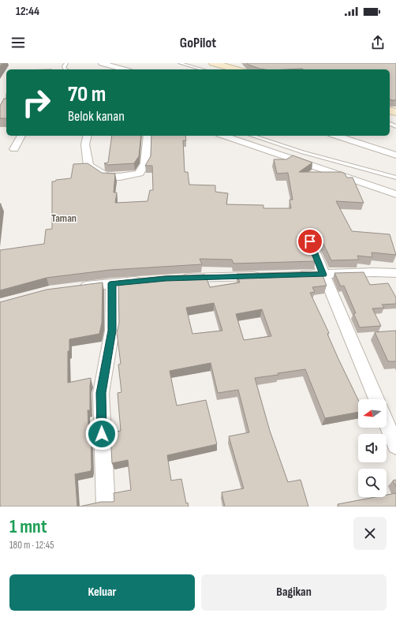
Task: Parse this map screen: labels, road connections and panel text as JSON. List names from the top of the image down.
{
  "districts": ["Taman"],
  "north": "left",
  "page": {
    "status": "12:44",
    "header": "GoPilot",
    "turn": ["70 m", "Belok kanan"],
    "heading": ["1 mnt", "180 m · 12:45"],
    "buttons": ["Keluar", "Bagikan"]
  }
}
